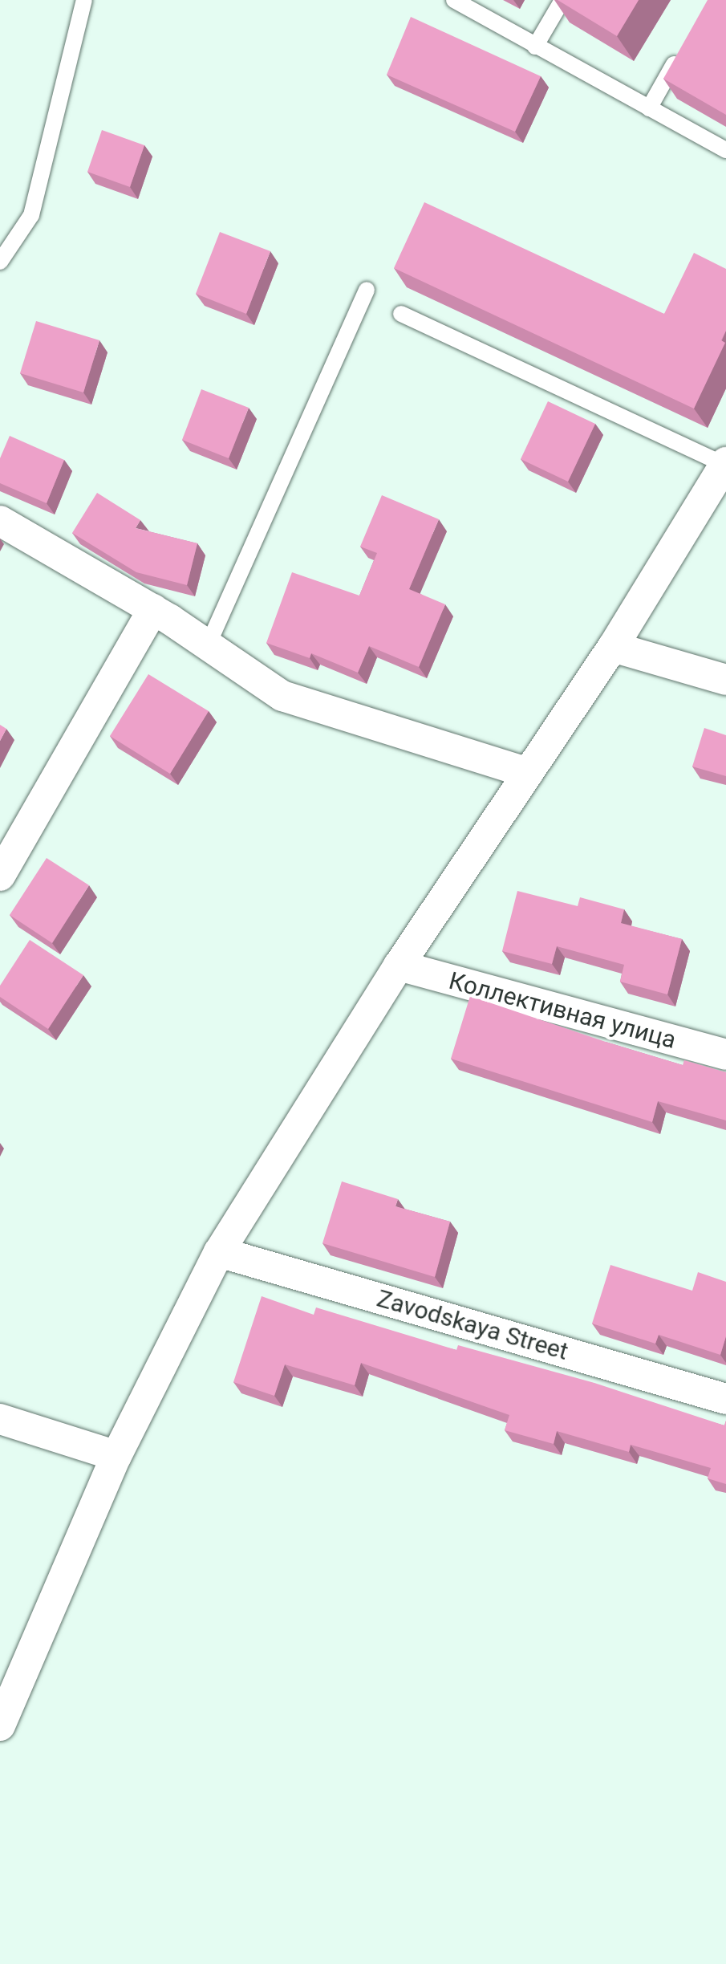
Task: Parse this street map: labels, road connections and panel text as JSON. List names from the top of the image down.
{
  "streets": {
    "street": ["Коллективная улица", "Zavodskaya Street"]
  }
}
